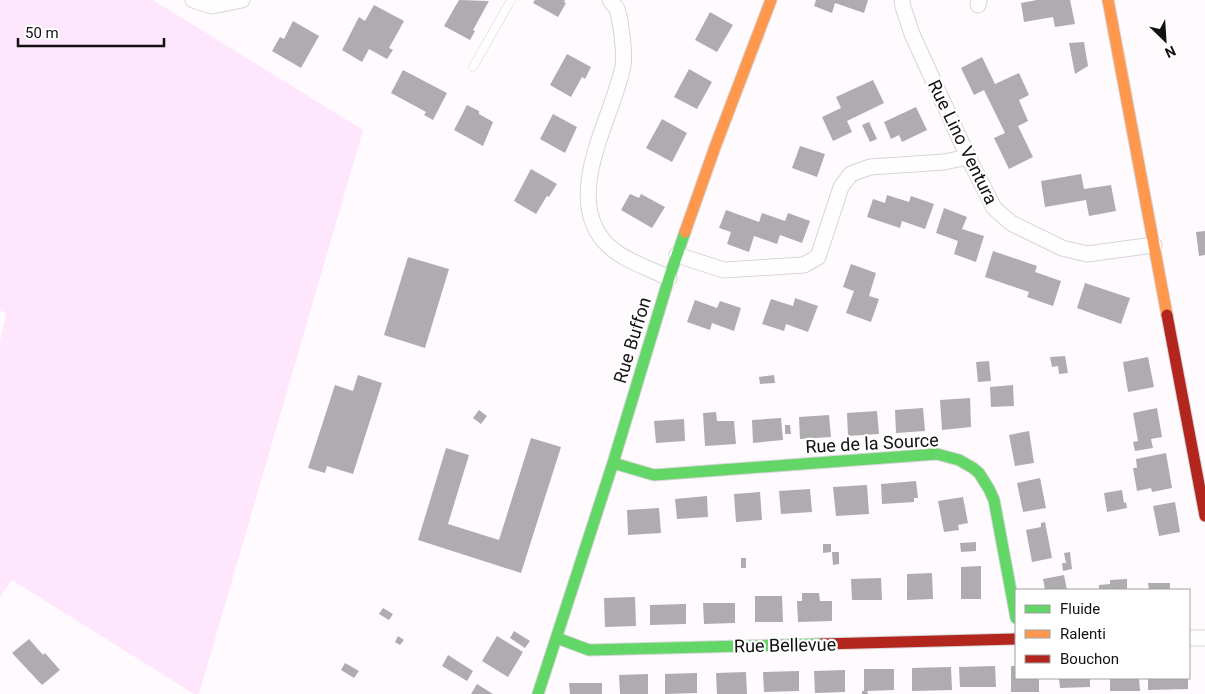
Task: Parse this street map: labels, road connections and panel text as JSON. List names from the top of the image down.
{
  "streets": {
    "street": [
      "Rue Lino Ventura",
      "Rue Buffon",
      "Rue de la Source",
      "Rue Bellevue"
    ]
  },
  "crossings": [
    ["Rue Buffon", "Rue de la Source"],
    ["Rue Buffon", "Rue Bellevue"]
  ],
  "legend": ["Fluide", "Ralenti", "Bouchon"],
  "scale_bar": "50 m",
  "north": "bottom right"
}
